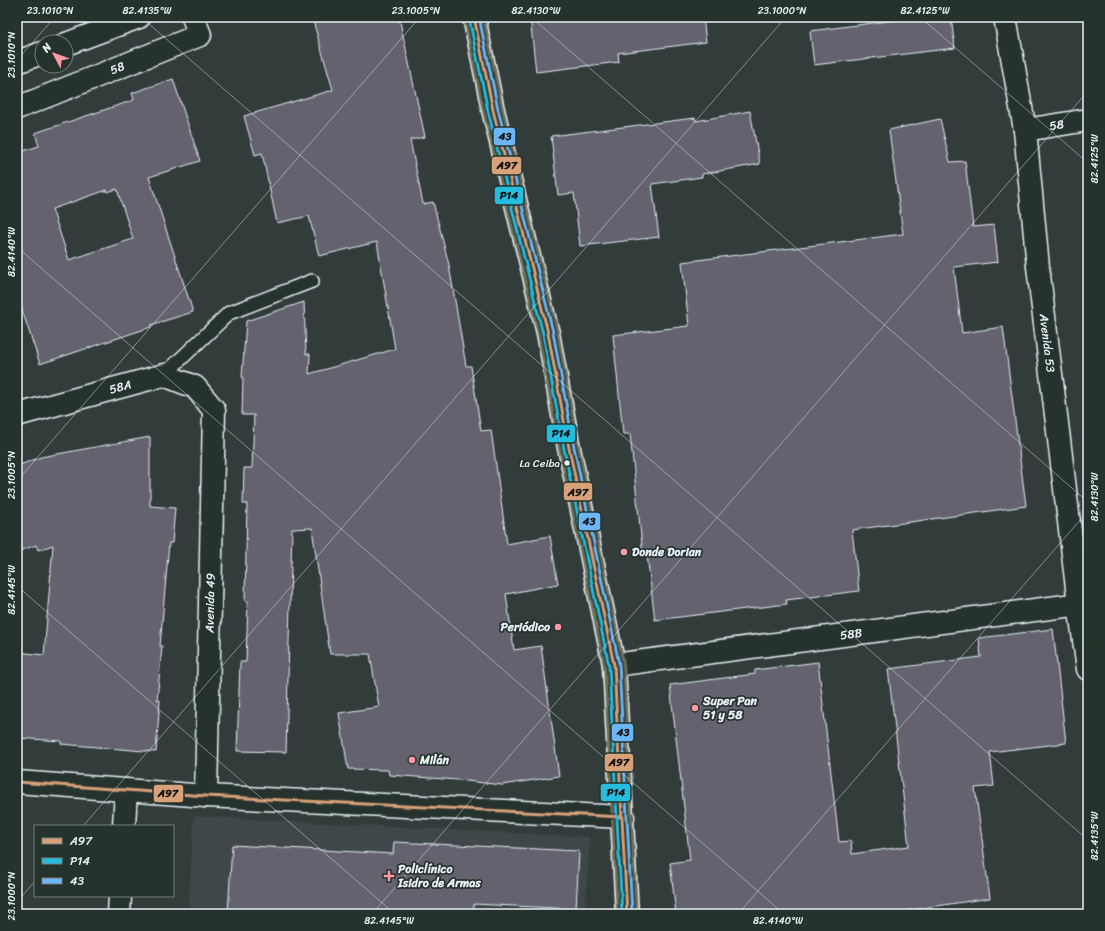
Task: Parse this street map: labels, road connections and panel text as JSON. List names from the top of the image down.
{
  "streets": {
    "street": [
      "58",
      "Avenida 53",
      "58A",
      "Avenida 49",
      "58B"
    ]
  },
  "crossings": [
    ["58", "Avenida 53"],
    ["Avenida 53", "58B"],
    ["58A", "Avenida 49"]
  ],
  "places": {
    "other": [
      "La Ceiba",
      "Donde Dorian",
      "Periódico",
      "Super Pan 51 y 58",
      "Milán"
    ],
    "health": ["Policlínico Isidro de Armas"]
  },
  "lines": ["transit line A97", "transit line 43", "transit line P14"],
  "legend": ["A97", "P14", "43"],
  "north": "top left",
  "coordinates": [
    "23.1010°N",
    "82.4135°W",
    "23.1005°N",
    "82.4130°W",
    "23.1000°N",
    "82.4125°W",
    "82.4140°W",
    "82.4145°W"
  ]
}
